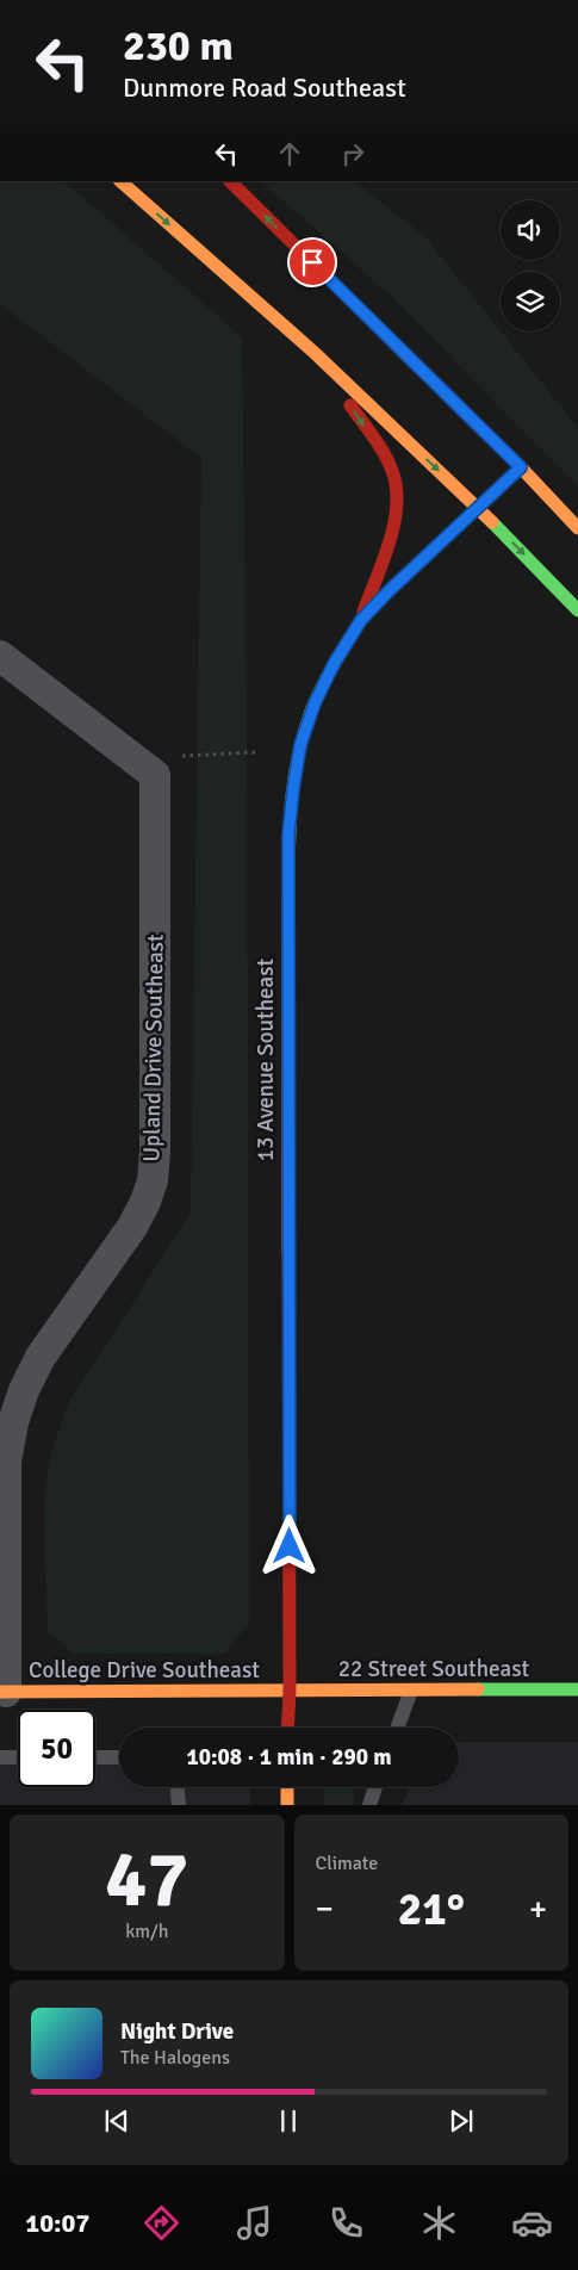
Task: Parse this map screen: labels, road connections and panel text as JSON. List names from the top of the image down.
{
  "streets": {
    "main road": ["13 Avenue Southeast", "22 Street Southeast", "College Drive Southeast"],
    "street": ["Upland Drive Southeast"]
  },
  "crossings": [
    ["Upland Drive Southeast", "College Drive Southeast"],
    ["13 Avenue Southeast", "22 Street Southeast"],
    ["13 Avenue Southeast", "College Drive Southeast"],
    ["22 Street Southeast", "College Drive Southeast"]
  ],
  "page": {
    "turn": ["230 m", "Dunmore Road Southeast"],
    "limit": "50",
    "trip": "10:08 · 1 min · 290 m",
    "tile": [
      ["47", "km/h"],
      "Climate"
    ],
    "heat": ["−", "21°", "+"],
    "song": ["Night Drive", "The Halogens"],
    "tabs": "10:07"
  }
}
